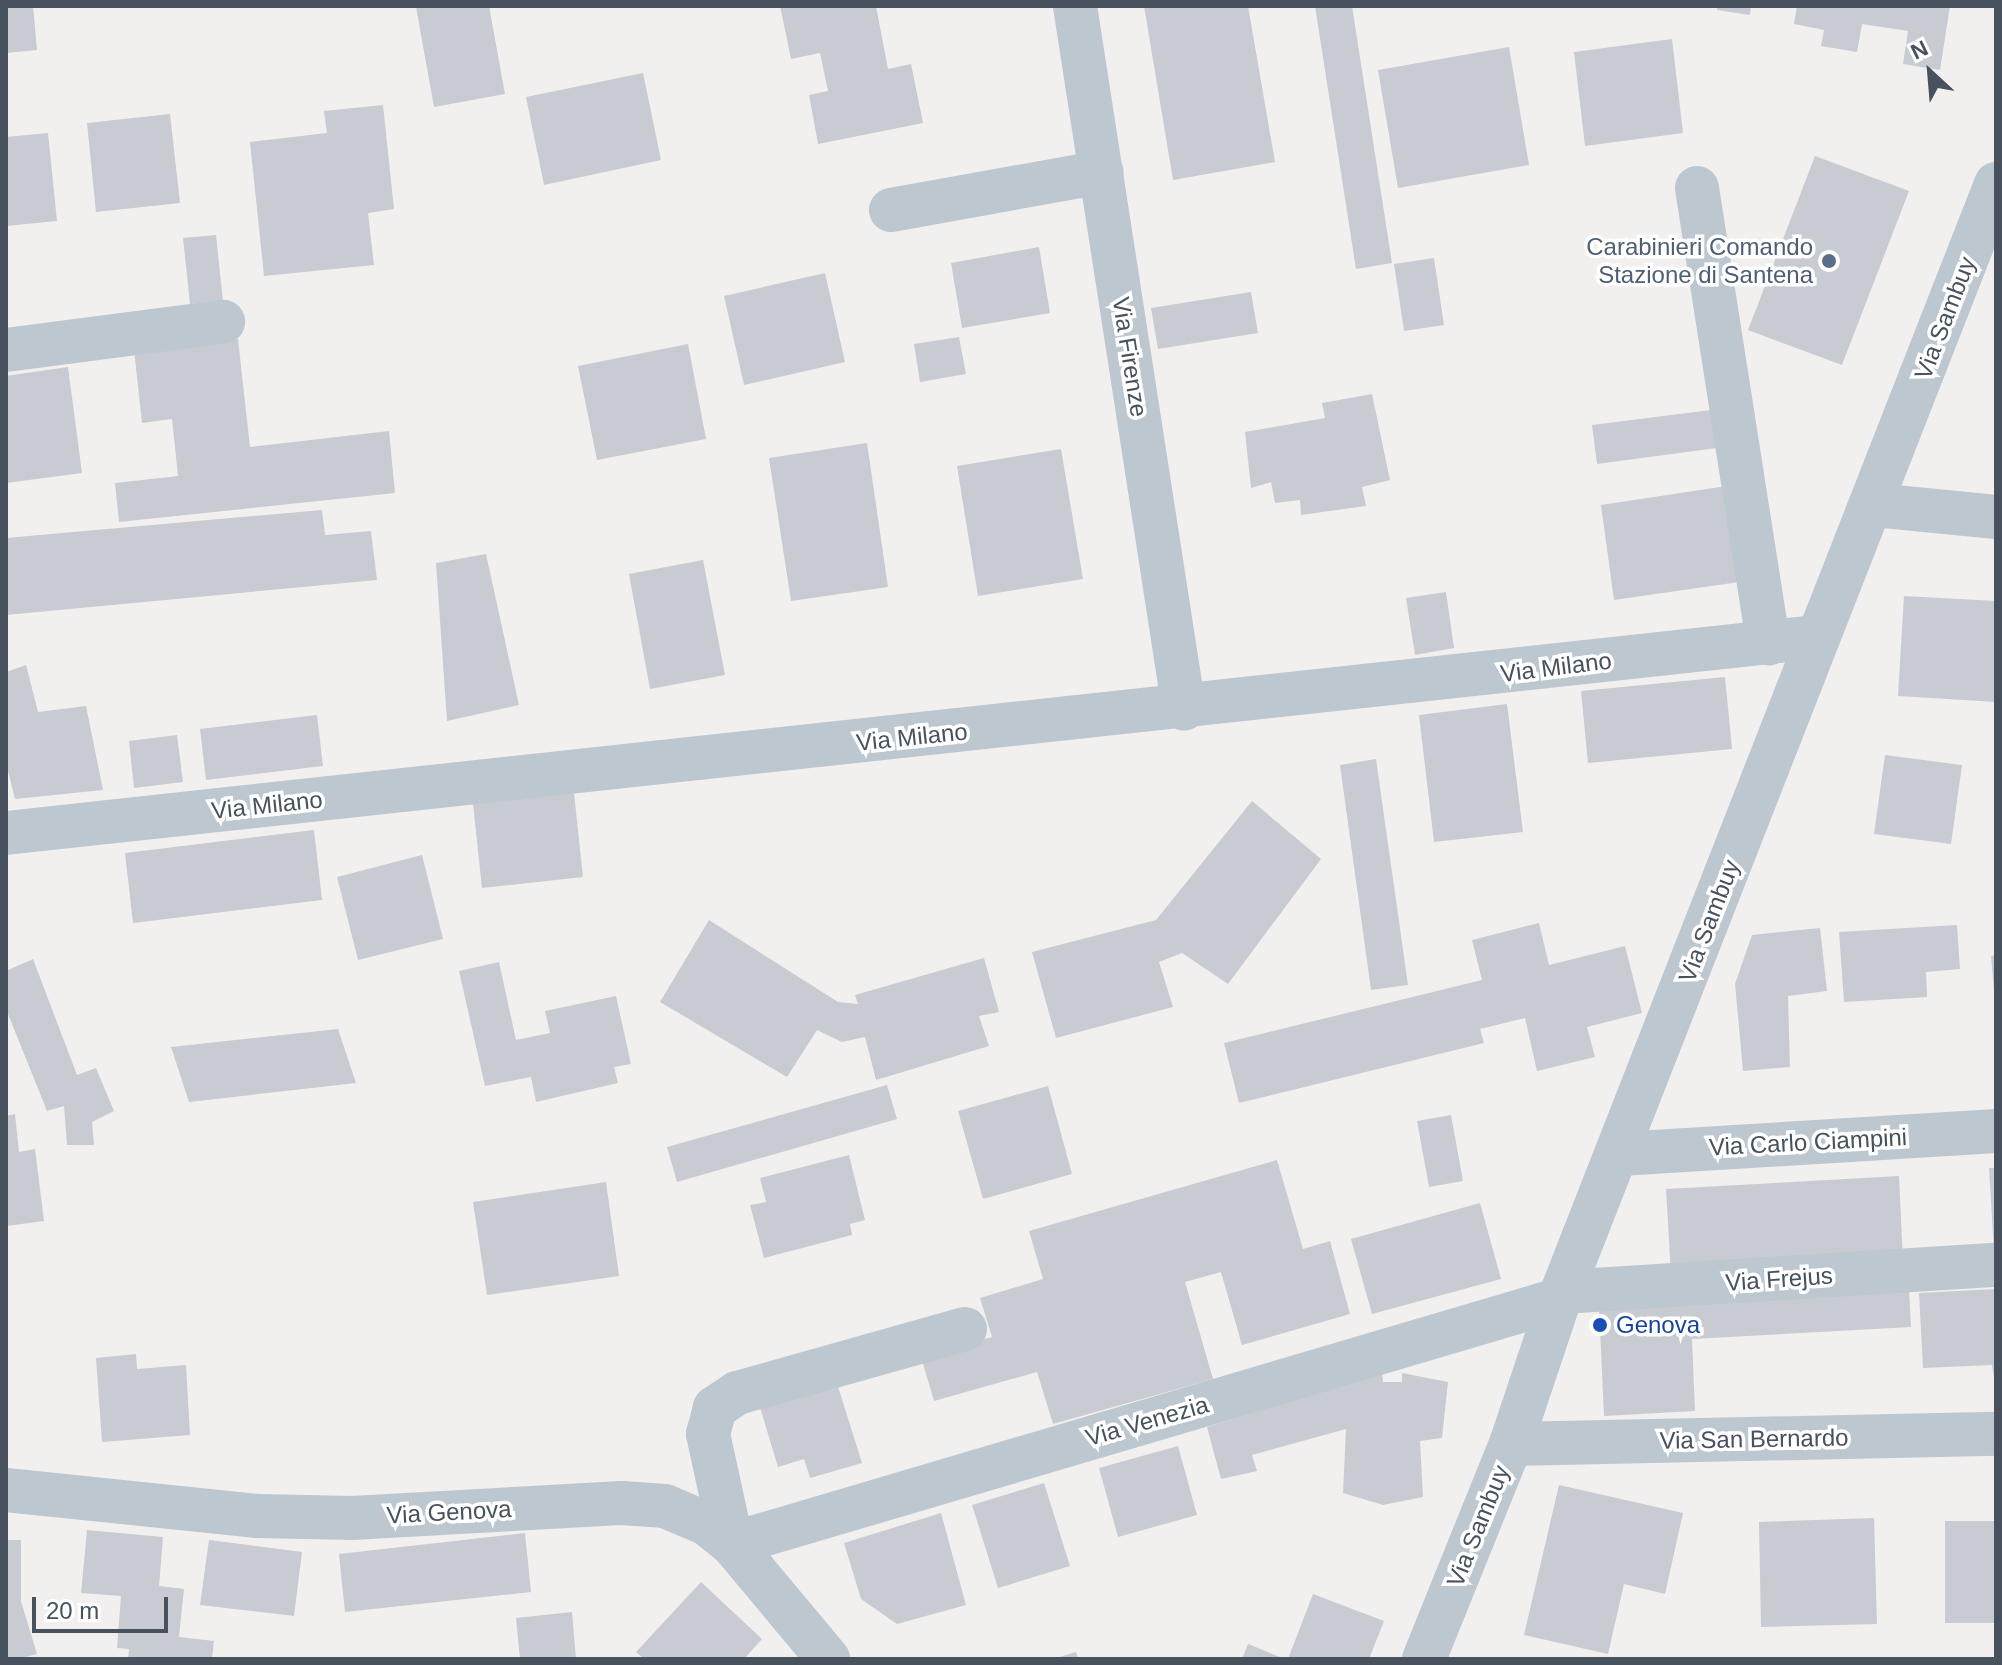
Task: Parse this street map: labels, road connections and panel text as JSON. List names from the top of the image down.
{
  "streets": {
    "street": [
      "Via Sambuy",
      "Via Firenze",
      "Via Milano",
      "Via Carlo Ciampini",
      "Via Frejus",
      "Via Venezia",
      "Via San Bernardo",
      "Via Genova"
    ]
  },
  "crossings": [
    ["Via Sambuy", "Via Milano"],
    ["Via Sambuy", "Via Carlo Ciampini"],
    ["Via Sambuy", "Via Frejus"],
    ["Via Sambuy", "Via Venezia"],
    ["Via Sambuy", "Via San Bernardo"],
    ["Via Firenze", "Via Milano"],
    ["Via Frejus", "Via Venezia"],
    ["Via Venezia", "Via Genova"]
  ],
  "places": ["Carabinieri Comando Stazione di Santena", "Genova"],
  "scale_bar": "20 m",
  "north": "top left"
}
